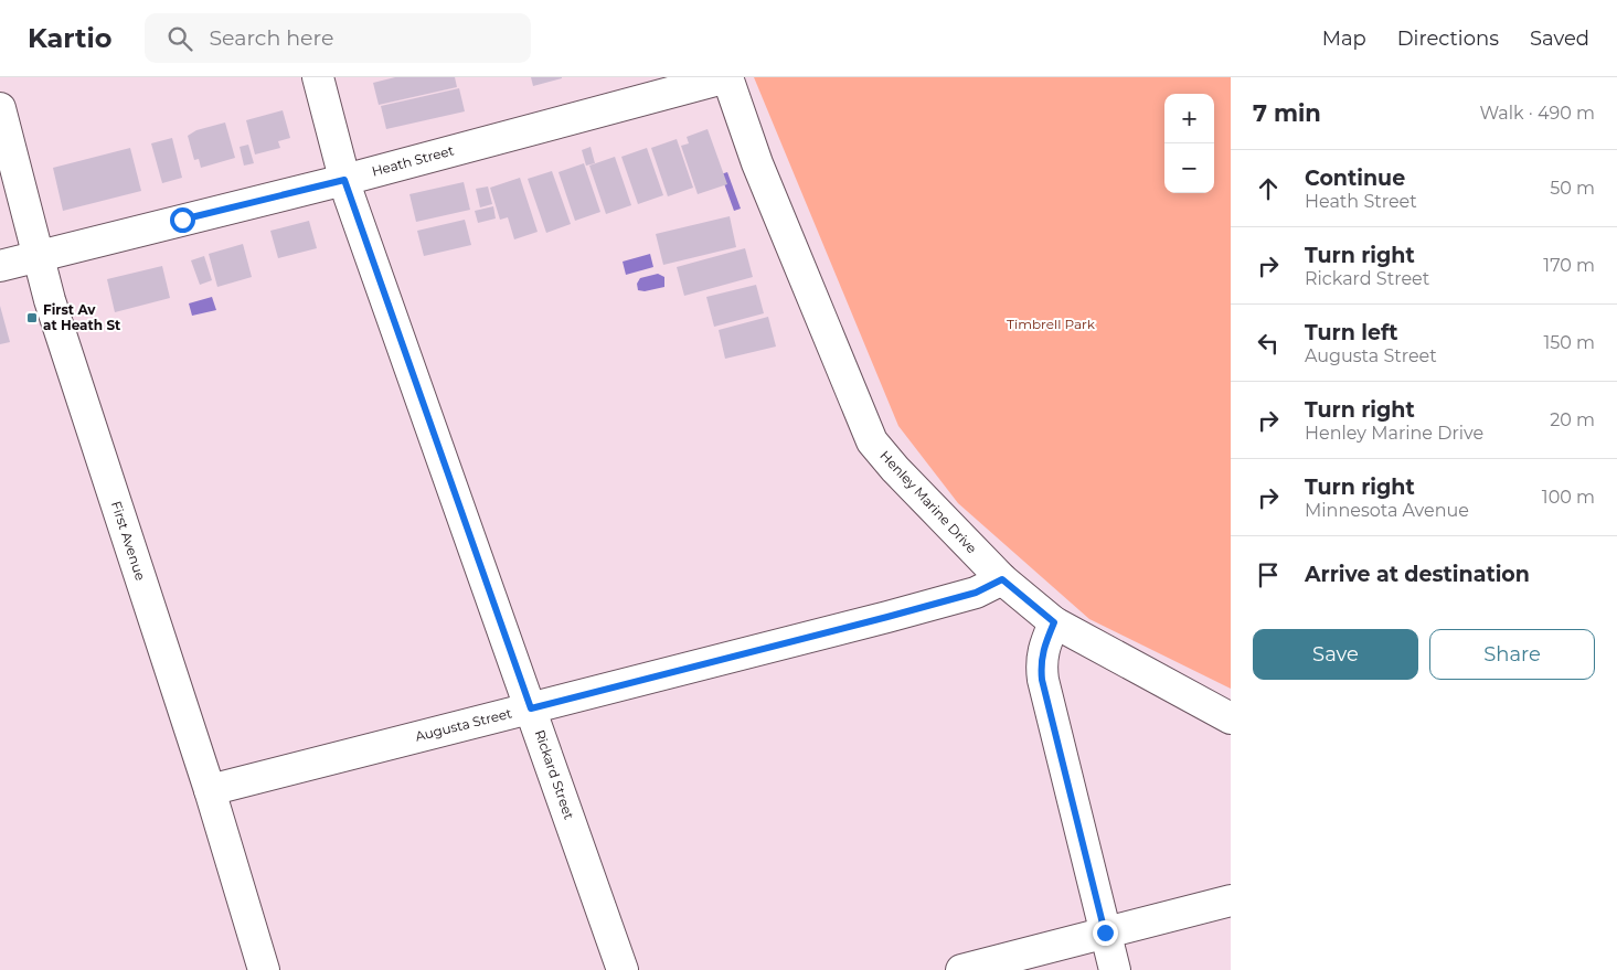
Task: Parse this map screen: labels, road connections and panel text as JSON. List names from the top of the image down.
{
  "streets": {
    "street": [
      "Heath Street",
      "Henley Marine Drive",
      "First Avenue",
      "Augusta Street",
      "Rickard Street"
    ]
  },
  "crossings": [
    ["Heath Street", "Henley Marine Drive"],
    ["Heath Street", "First Avenue"],
    ["Heath Street", "Rickard Street"],
    ["Henley Marine Drive", "Augusta Street"],
    ["First Avenue", "Augusta Street"],
    ["Augusta Street", "Rickard Street"]
  ],
  "parks": ["Timbrell Park"],
  "places": {
    "transit": ["First Av at Heath St"]
  },
  "page": {
    "header": "Kartio",
    "search": "Search here",
    "nav": ["Map", "Directions", "Saved"],
    "heading": ["7 min", "Walk · 490 m"],
    "map_buttons": ["+", "−"],
    "list": [
      ["Continue", "Heath Street", "50 m"],
      ["Turn right", "Rickard Street", "170 m"],
      ["Turn left", "Augusta Street", "150 m"],
      ["Turn right", "Henley Marine Drive", "20 m"],
      ["Turn right", "Minnesota Avenue", "100 m"],
      "Arrive at destination"
    ],
    "buttons": ["Save", "Share"]
  }
}
